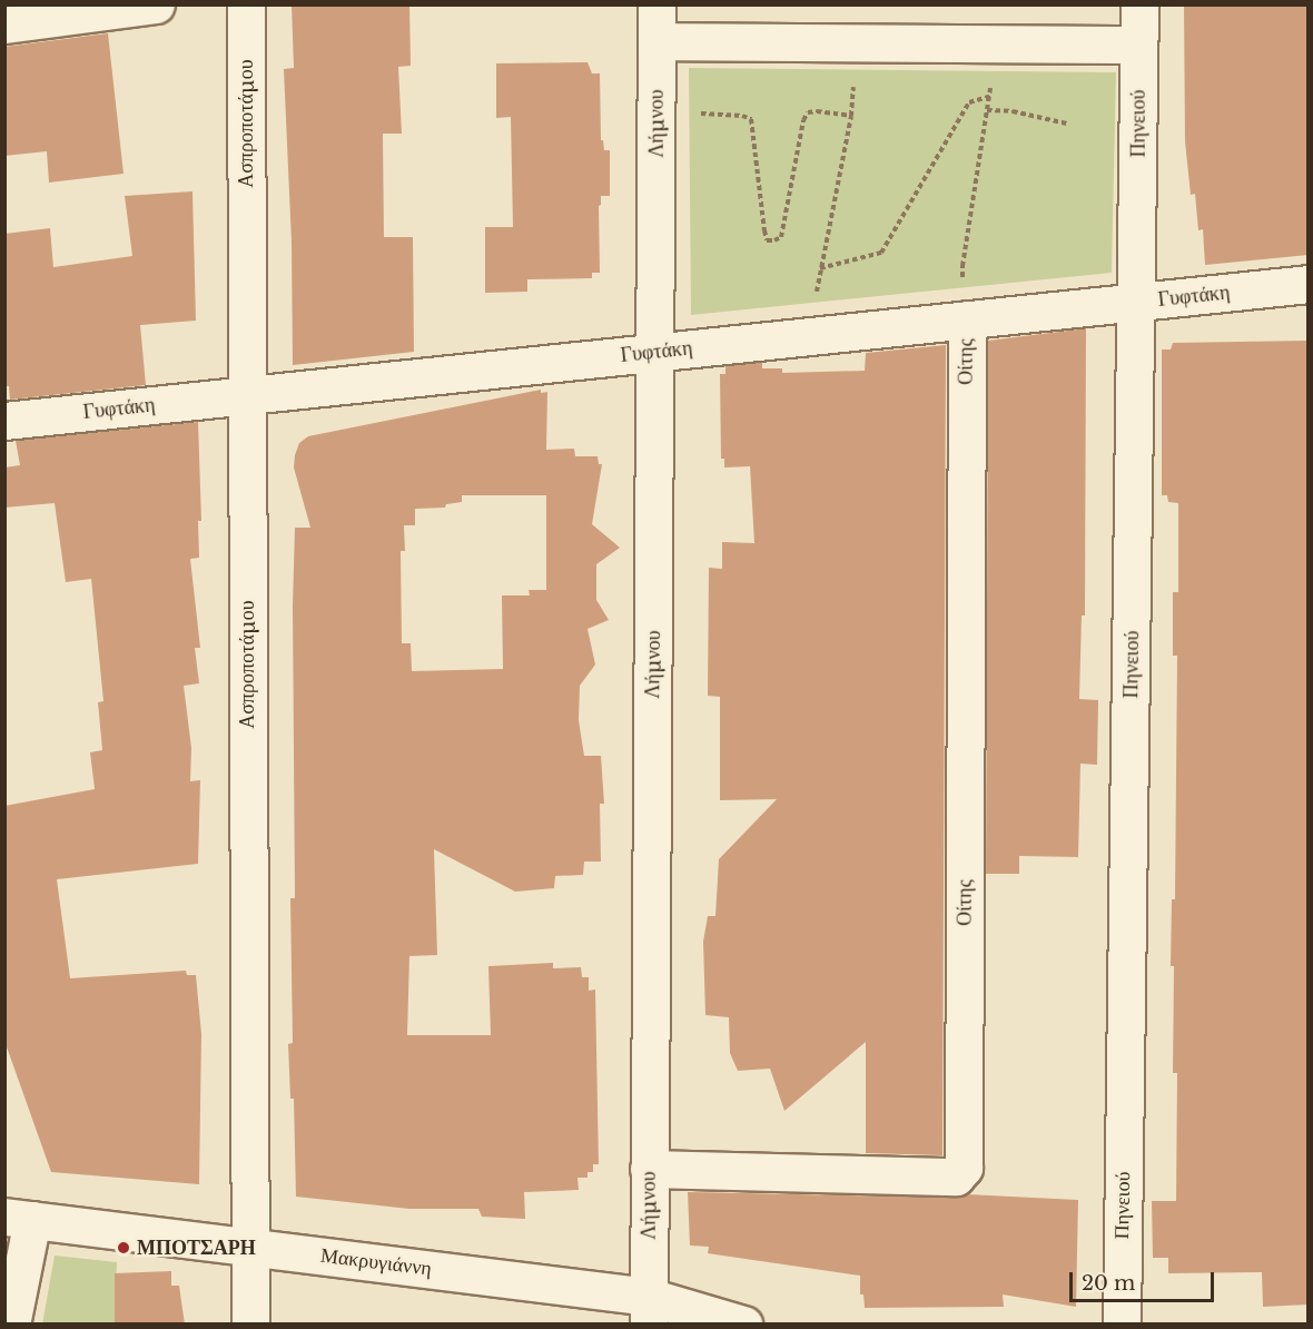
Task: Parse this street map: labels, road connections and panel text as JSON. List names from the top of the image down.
{
  "streets": {
    "street": [
      "Ασπροποτάμου",
      "Λήμνου",
      "Πηνειού",
      "Γυφτάκη",
      "Οίτης",
      "Μακρυγιάννη"
    ]
  },
  "crossings": [
    ["Ασπροποτάμου", "Γυφτάκη"],
    ["Ασπροποτάμου", "Μακρυγιάννη"],
    ["Λήμνου", "Γυφτάκη"],
    ["Λήμνου", "Οίτης"],
    ["Λήμνου", "Μακρυγιάννη"],
    ["Πηνειού", "Γυφτάκη"],
    ["Γυφτάκη", "Οίτης"]
  ],
  "places": ["ΜΠΟΤΣΑΡΗ"],
  "scale_bar": "20 m"
}
